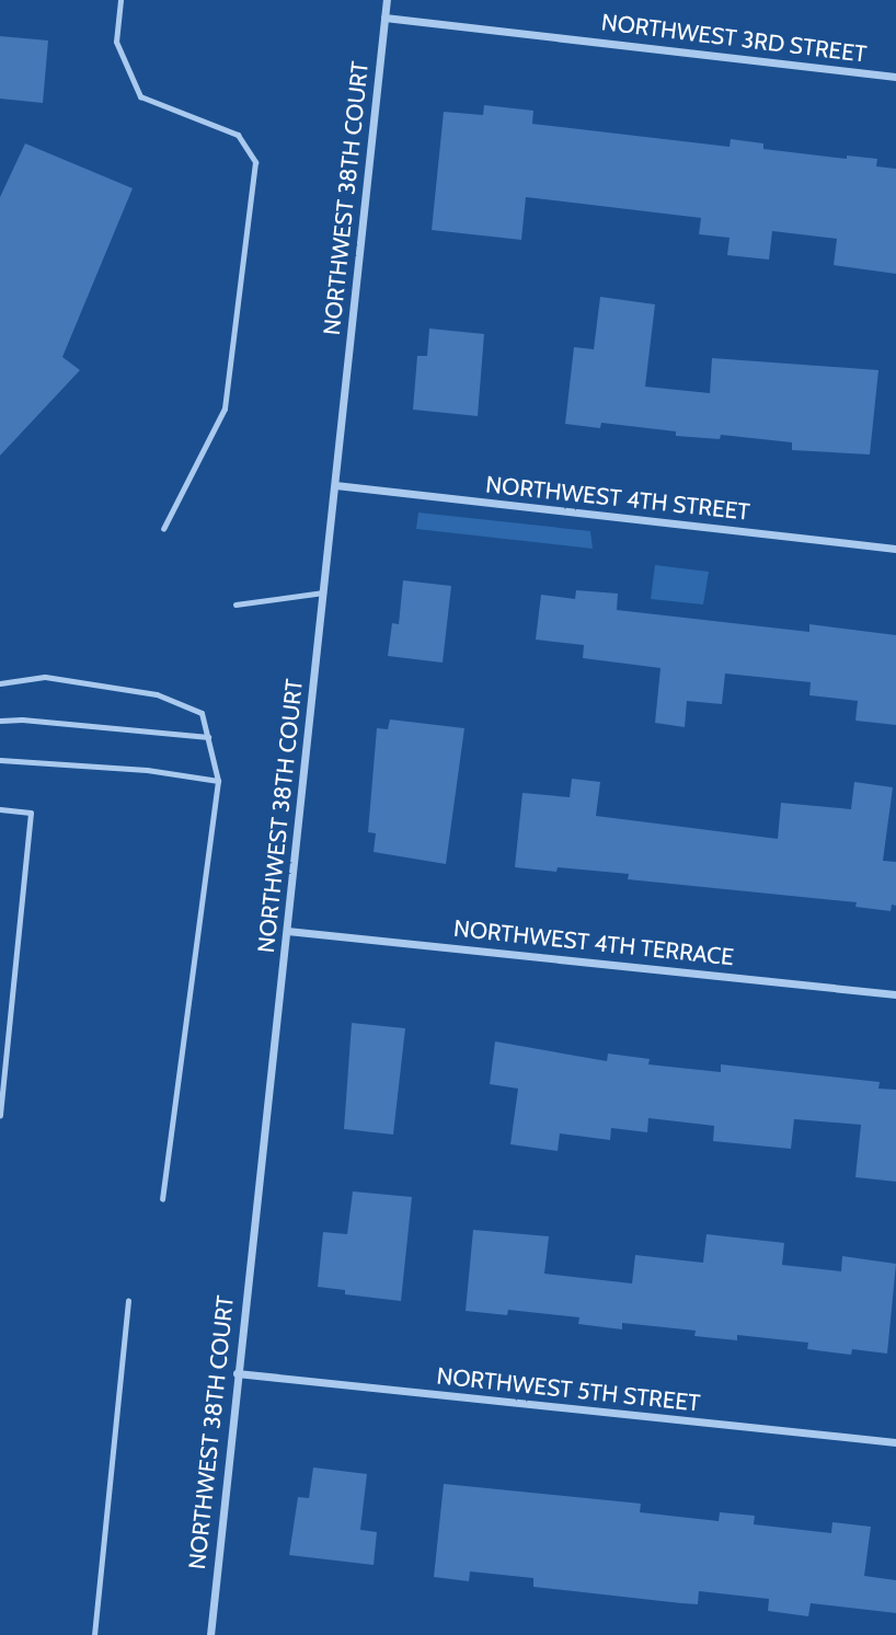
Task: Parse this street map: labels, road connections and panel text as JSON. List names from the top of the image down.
{
  "streets": {
    "street": [
      "NORTHWEST 3RD STREET",
      "NORTHWEST 38TH COURT",
      "NORTHWEST 4TH STREET",
      "NORTHWEST 4TH TERRACE",
      "NORTHWEST 5TH STREET"
    ]
  },
  "crossings": [
    ["NORTHWEST 3RD STREET", "NORTHWEST 38TH COURT"],
    ["NORTHWEST 38TH COURT", "NORTHWEST 4TH STREET"],
    ["NORTHWEST 38TH COURT", "NORTHWEST 4TH TERRACE"],
    ["NORTHWEST 38TH COURT", "NORTHWEST 5TH STREET"]
  ]
}
